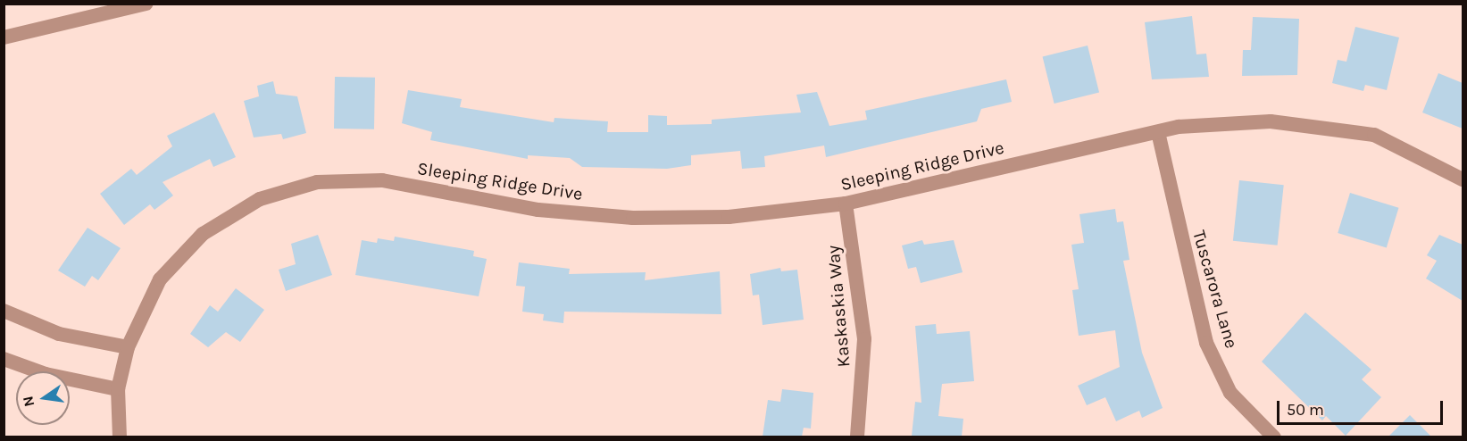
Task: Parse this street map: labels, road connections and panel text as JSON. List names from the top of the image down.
{
  "streets": {
    "street": ["Sleeping Ridge Drive", "Tuscarora Lane", "Kaskaskia Way"]
  },
  "crossings": [
    ["Sleeping Ridge Drive", "Tuscarora Lane"],
    ["Sleeping Ridge Drive", "Kaskaskia Way"]
  ],
  "scale_bar": "50 m",
  "north": "left"
}
